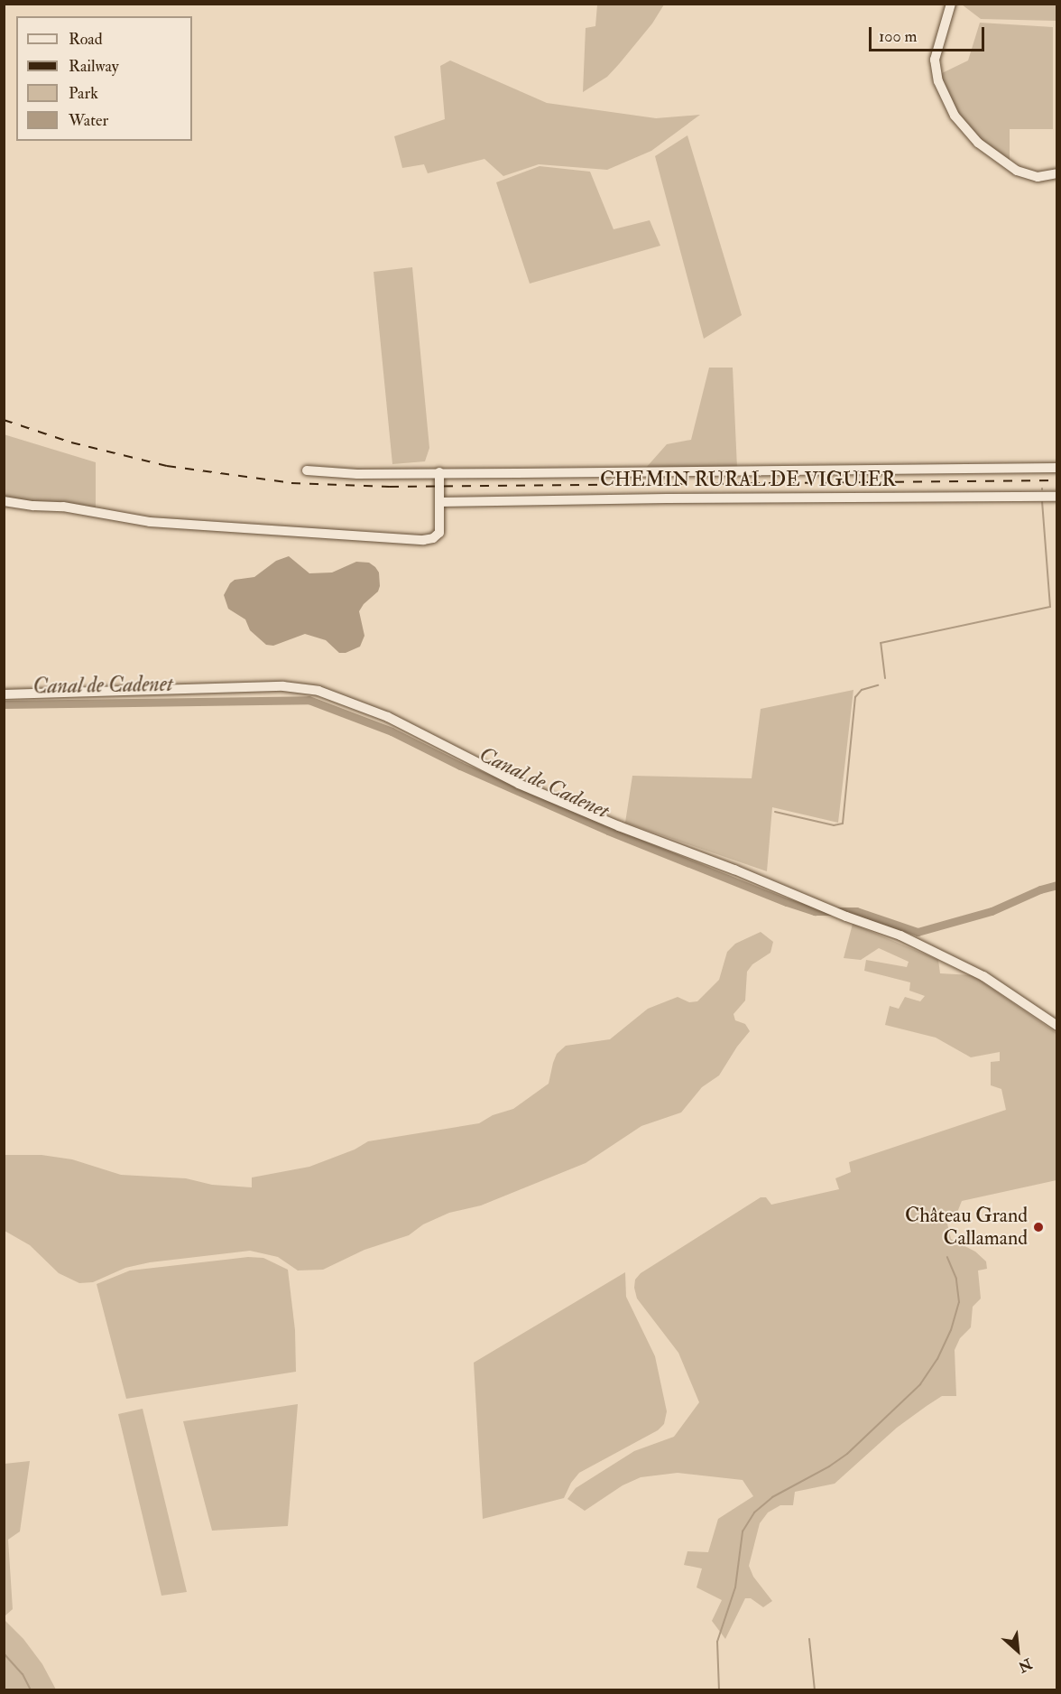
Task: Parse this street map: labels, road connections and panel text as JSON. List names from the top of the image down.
{
  "streets": {
    "street": ["CHEMIN RURAL DE VIGUIER"]
  },
  "water": ["Canal de Cadenet"],
  "places": ["Château Grand Callamand"],
  "legend": [
    "Road",
    "Railway",
    "Park",
    "Water"
  ],
  "scale_bar": "100 m",
  "north": "bottom right"
}
